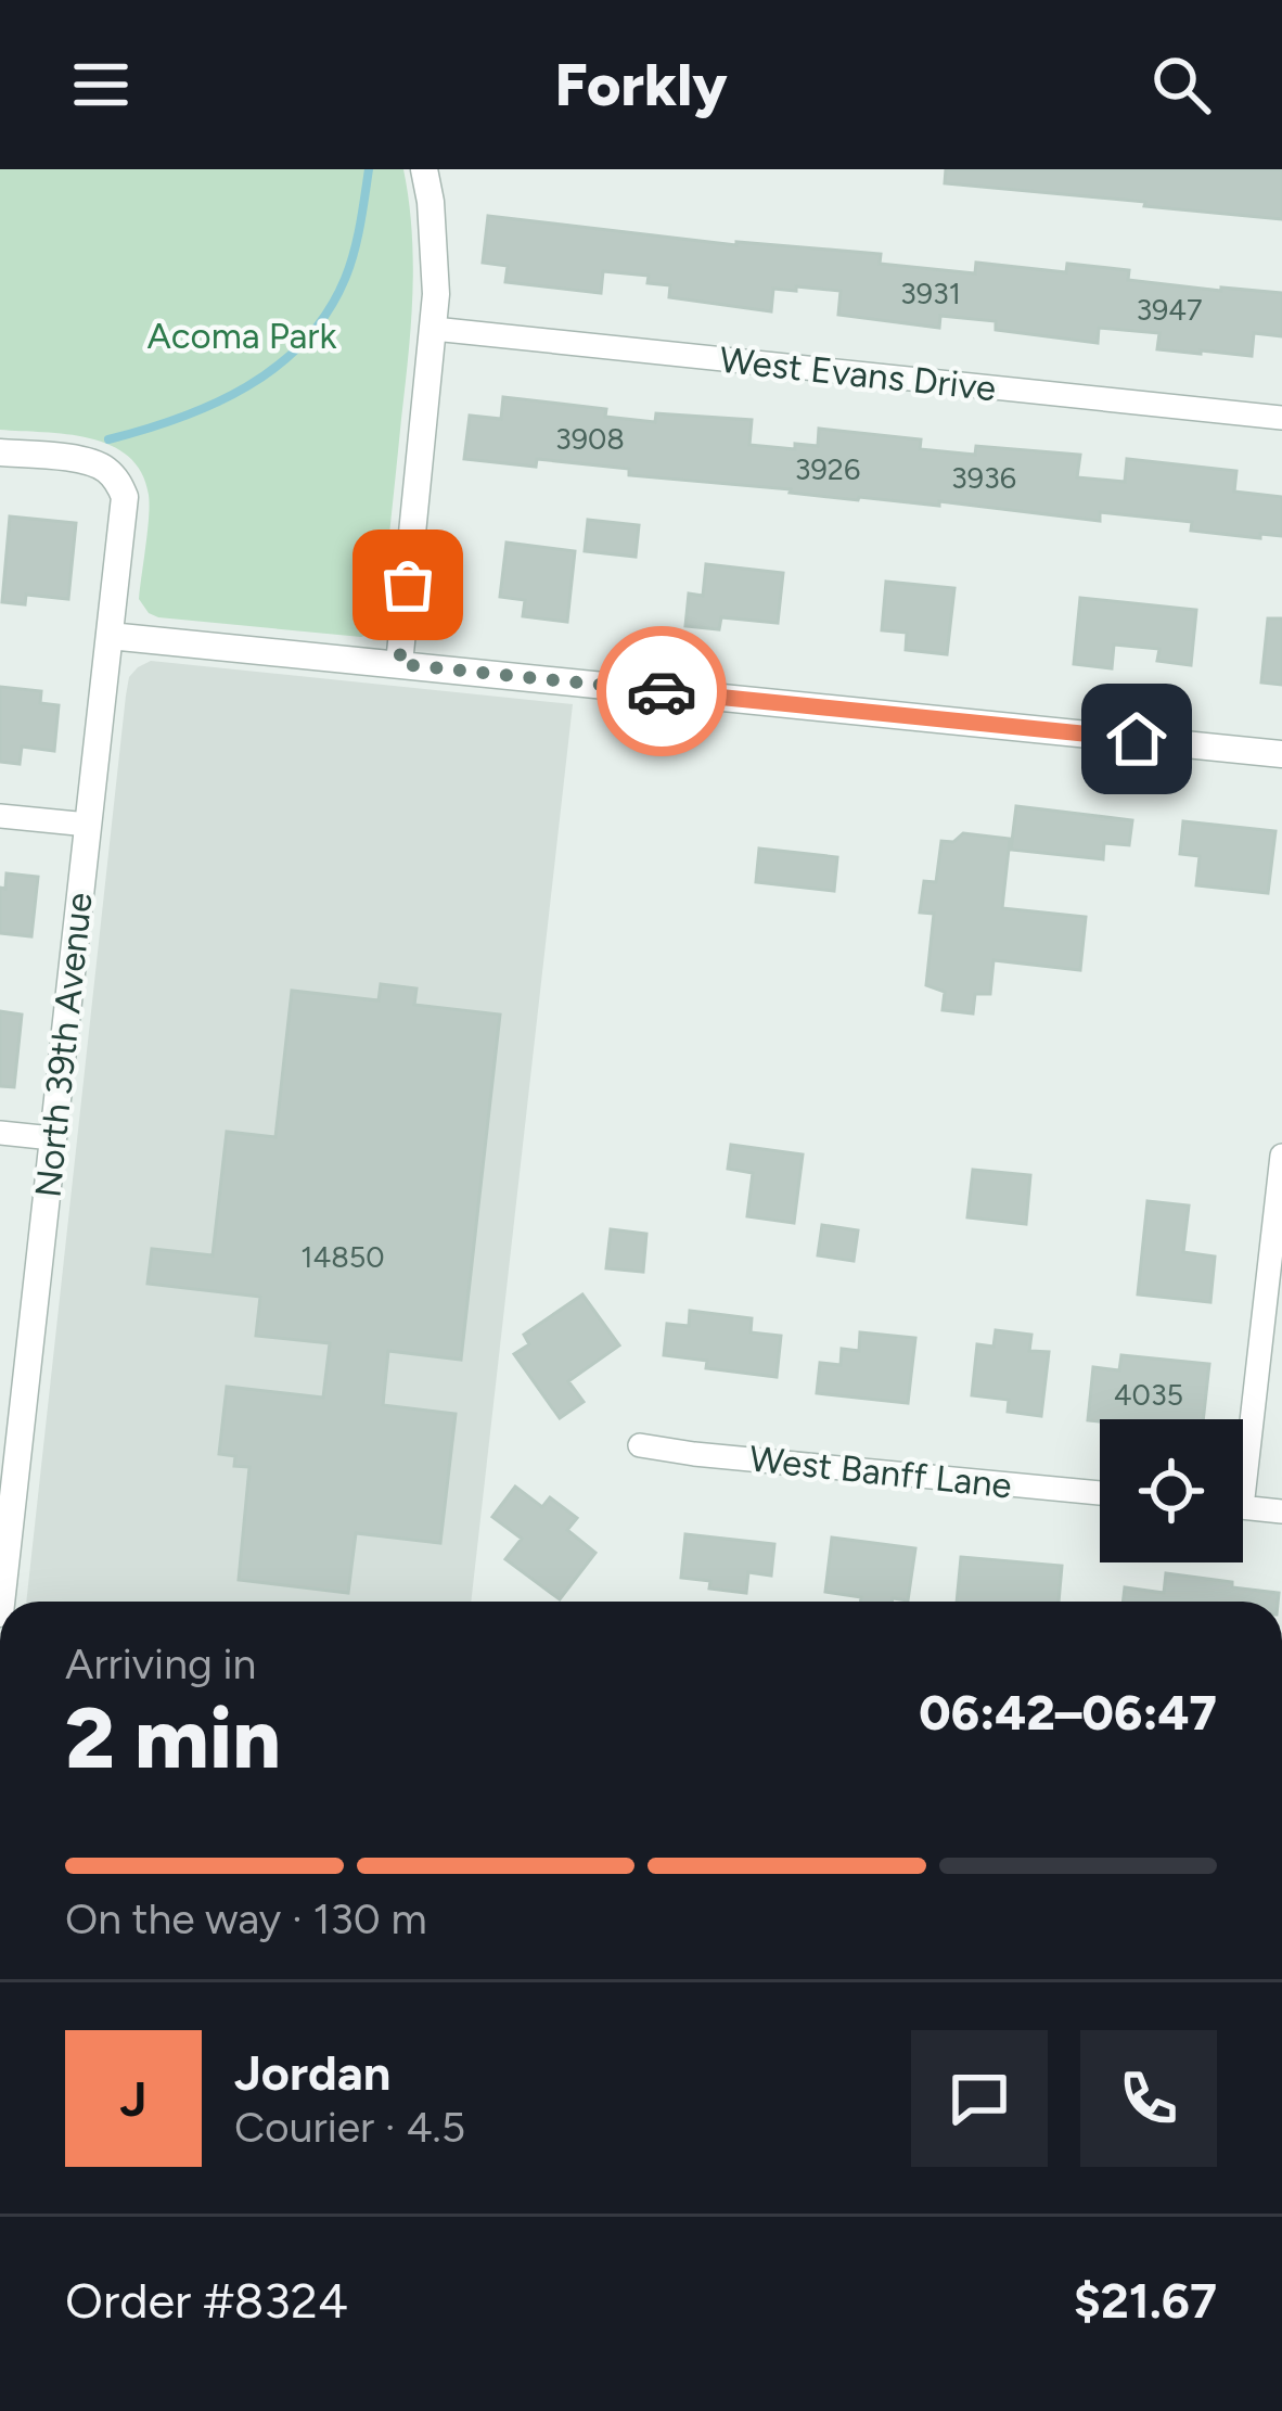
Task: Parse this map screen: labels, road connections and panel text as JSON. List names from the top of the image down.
{
  "streets": {
    "street": ["West Evans Drive", "North 39th Avenue", "West Banff Lane"]
  },
  "parks": ["Acoma Park"],
  "house_numbers": [
    "3931",
    "3947",
    "3908",
    "3926",
    "3936",
    "14850",
    "4035"
  ],
  "page": {
    "header": "Forkly",
    "heading": ["2 min", "Arriving in", "06:42–06:47"],
    "panel": [
      "Jordan",
      "Courier · 4.5",
      "Order #8324",
      "$21.67"
    ],
    "bar": "On the way · 130 m",
    "round": "J"
  }
}
